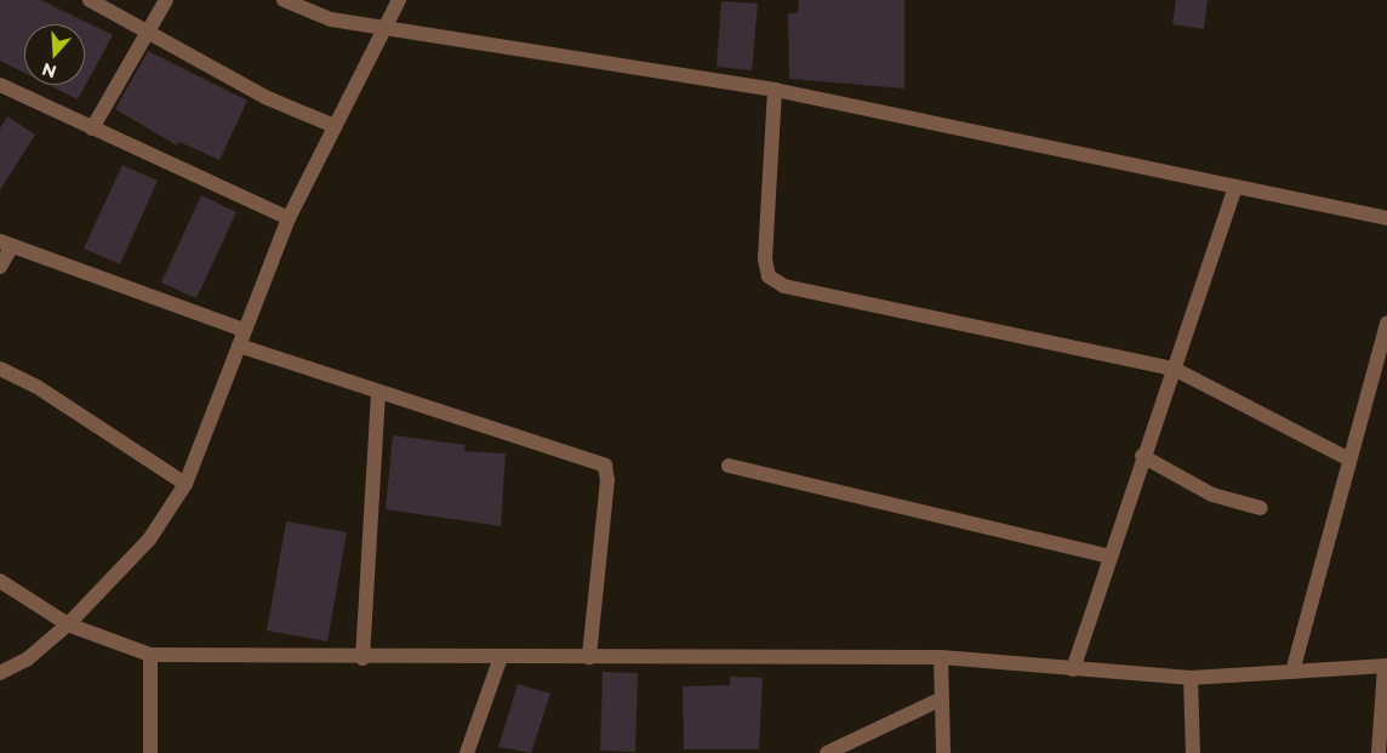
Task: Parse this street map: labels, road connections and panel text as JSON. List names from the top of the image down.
{
  "north": "bottom"
}
